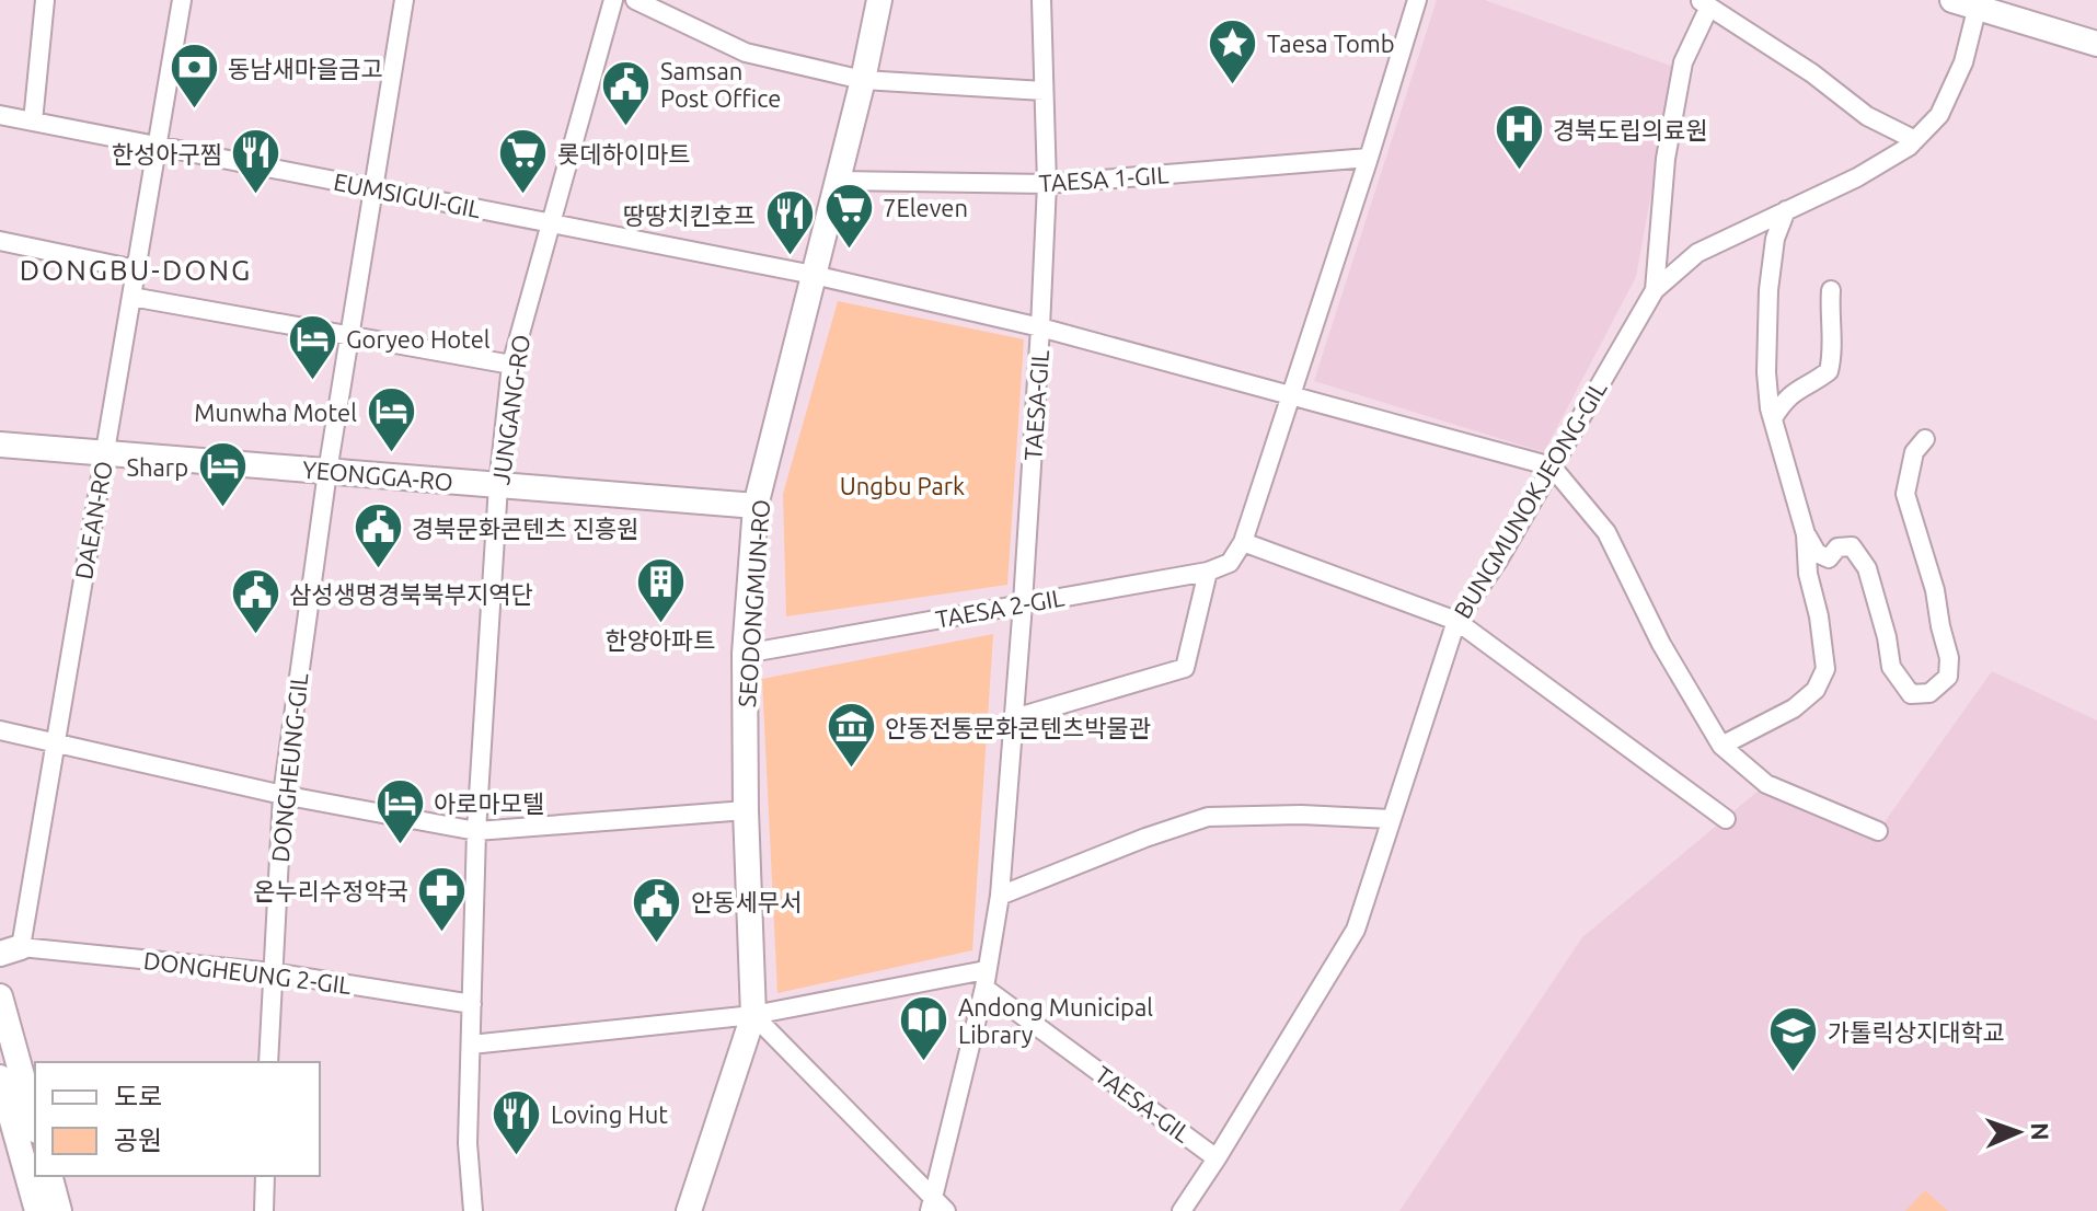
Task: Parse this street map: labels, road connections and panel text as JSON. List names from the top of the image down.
{
  "streets": {
    "street": [
      "TAESA 1-GIL",
      "EUMSIGUI-GIL",
      "TAESA-GIL",
      "JUNGANG-RO",
      "YEONGGA-RO",
      "BUNGMUNOKJEONG-GIL",
      "DAEAN-RO",
      "SEODONGMUN-RO",
      "TAESA 2-GIL",
      "DONGHEUNG-GIL",
      "DONGHEUNG 2-GIL"
    ]
  },
  "crossings": [
    ["TAESA 1-GIL", "TAESA-GIL"],
    ["TAESA 1-GIL", "SEODONGMUN-RO"],
    ["TAESA 1-GIL", "TAESA 2-GIL"],
    ["EUMSIGUI-GIL", "TAESA-GIL"],
    ["EUMSIGUI-GIL", "JUNGANG-RO"],
    ["EUMSIGUI-GIL", "DAEAN-RO"],
    ["EUMSIGUI-GIL", "SEODONGMUN-RO"],
    ["EUMSIGUI-GIL", "TAESA 2-GIL"],
    ["EUMSIGUI-GIL", "DONGHEUNG-GIL"],
    ["TAESA-GIL", "BUNGMUNOKJEONG-GIL"],
    ["TAESA-GIL", "SEODONGMUN-RO"],
    ["TAESA-GIL", "TAESA 2-GIL"],
    ["JUNGANG-RO", "YEONGGA-RO"],
    ["JUNGANG-RO", "DONGHEUNG 2-GIL"],
    ["YEONGGA-RO", "DAEAN-RO"],
    ["YEONGGA-RO", "SEODONGMUN-RO"],
    ["YEONGGA-RO", "DONGHEUNG-GIL"],
    ["DAEAN-RO", "DONGHEUNG 2-GIL"],
    ["SEODONGMUN-RO", "TAESA 2-GIL"],
    ["DONGHEUNG-GIL", "DONGHEUNG 2-GIL"]
  ],
  "districts": ["DONGBU-DONG"],
  "parks": ["Ungbu Park"],
  "places": {
    "place": ["Taesa Tomb"],
    "bank": ["동남새마을금고"],
    "public building": [
      "Samsan Post Office",
      "경북문화콘텐츠 진흥원",
      "삼성생명경북북부지역단",
      "안동세무서"
    ],
    "hospital": ["경북도립의료원"],
    "restaurant": ["한성아구찜", "땅땅치킨호프", "Loving Hut"],
    "supermarket": ["롯데하이마트", "7Eleven"],
    "hotel": [
      "Goryeo Hotel",
      "Munwha Motel",
      "Sharp",
      "아로마모텔"
    ],
    "building": ["한양아파트"],
    "museum": ["안동전통문화콘텐츠박물관"],
    "pharmacy": ["온누리수정약국"],
    "library": ["Andong Municipal Library"],
    "school or university": ["가톨릭상지대학교"]
  },
  "legend": ["도로", "공원"],
  "north": "right"
}
